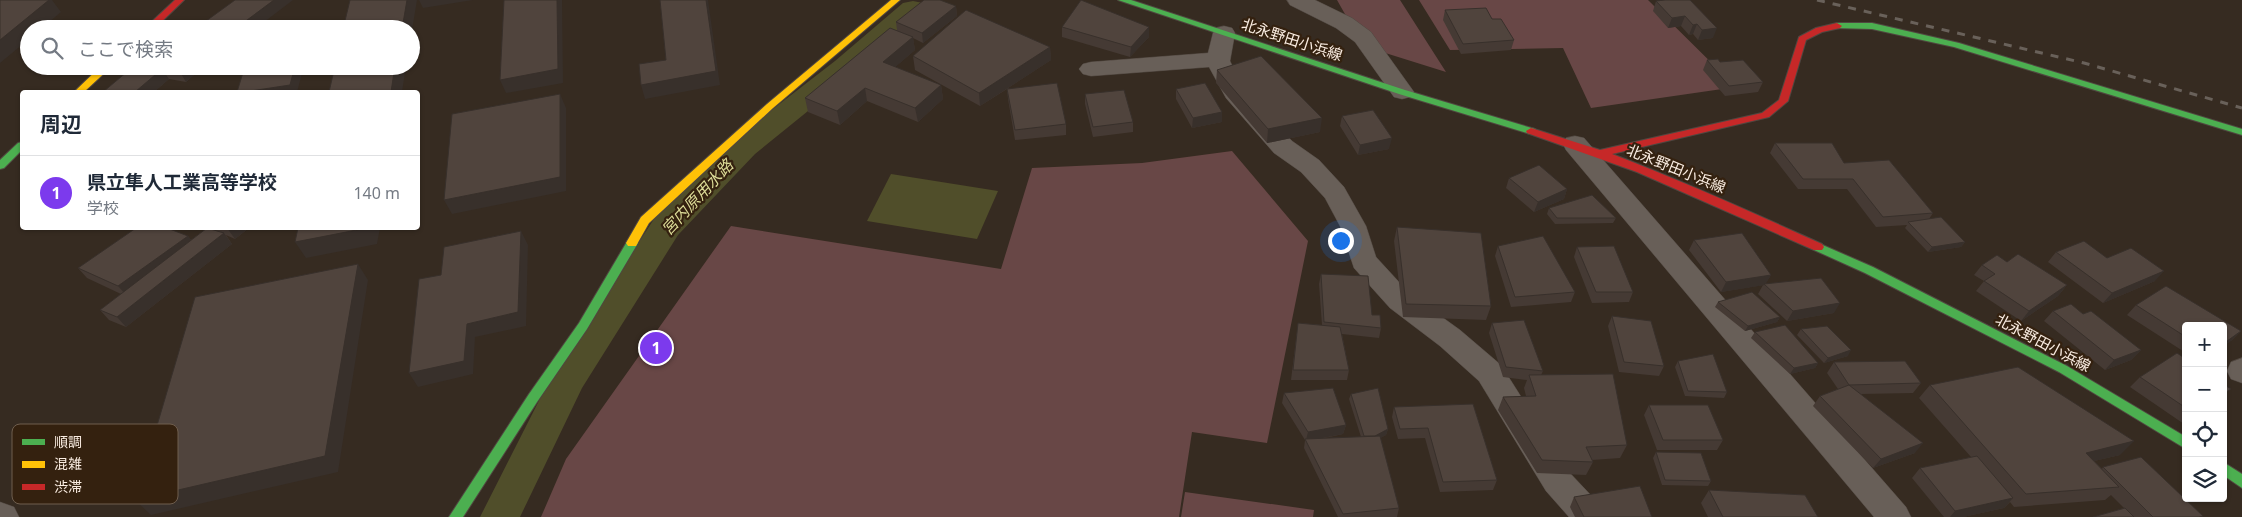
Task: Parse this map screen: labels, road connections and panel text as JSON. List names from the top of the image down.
{
  "streets": {
    "street": ["北永野田小浜線"]
  },
  "water": ["宮内原用水路"],
  "legend": ["順調", "混雑", "渋滞"],
  "page": {
    "search": "ここで検索",
    "heading": "周辺",
    "list": [
      {
        "mark": "1",
        "name": "県立隼人工業高等学校",
        "note": "学校",
        "value": "140 m"
      }
    ],
    "map_buttons": ["+", "−"],
    "pins": "1"
  }
}
